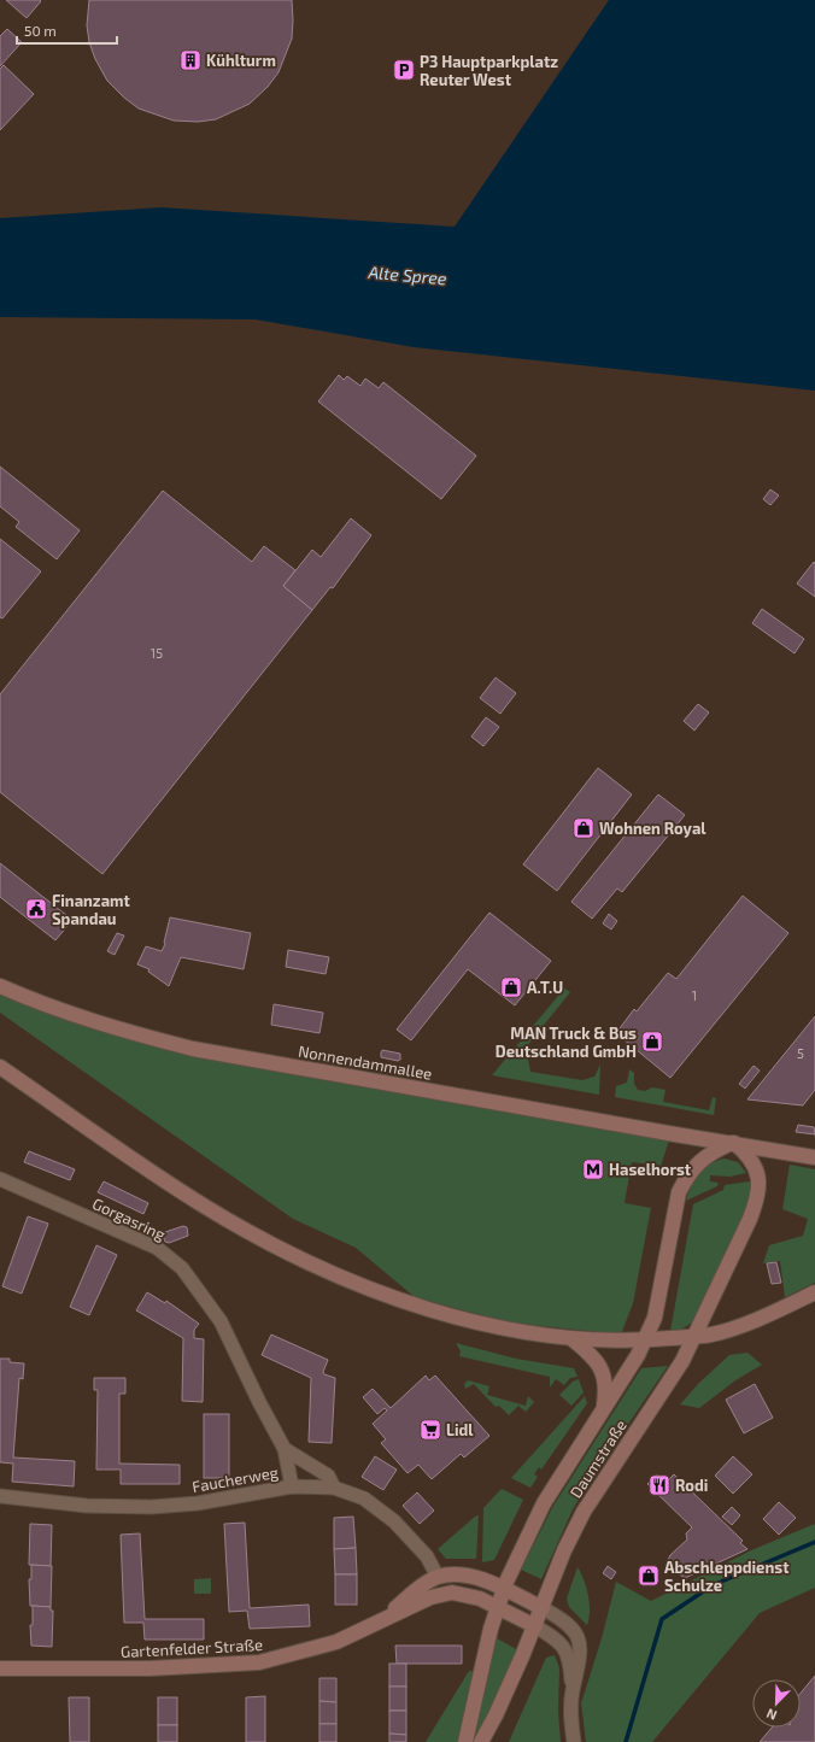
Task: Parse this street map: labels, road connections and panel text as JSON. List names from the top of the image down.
{
  "streets": {
    "main road": ["Nonnendammallee", "Daumstraße", "Gartenfelder Straße"],
    "street": ["Gorgasring", "Faucherweg"]
  },
  "crossings": [
    ["Nonnendammallee", "Daumstraße"],
    ["Gorgasring", "Faucherweg"],
    ["Daumstraße", "Gartenfelder Straße"],
    ["Faucherweg", "Gartenfelder Straße"]
  ],
  "water": ["Alte Spree"],
  "places": {
    "building": ["Kühlturm"],
    "parking": ["P3 Hauptparkplatz Reuter West"],
    "shop": [
      "Wohnen Royal",
      "A.T.U",
      "MAN Truck & Bus Deutschland GmbH",
      "Abschleppdienst Schulze"
    ],
    "public building": ["Finanzamt Spandau"],
    "metro station": ["Haselhorst"],
    "supermarket": ["Lidl"],
    "restaurant": ["Rodi"]
  },
  "house_numbers": ["15", "1", "5"],
  "scale_bar": "50 m",
  "north": "bottom left"
}
